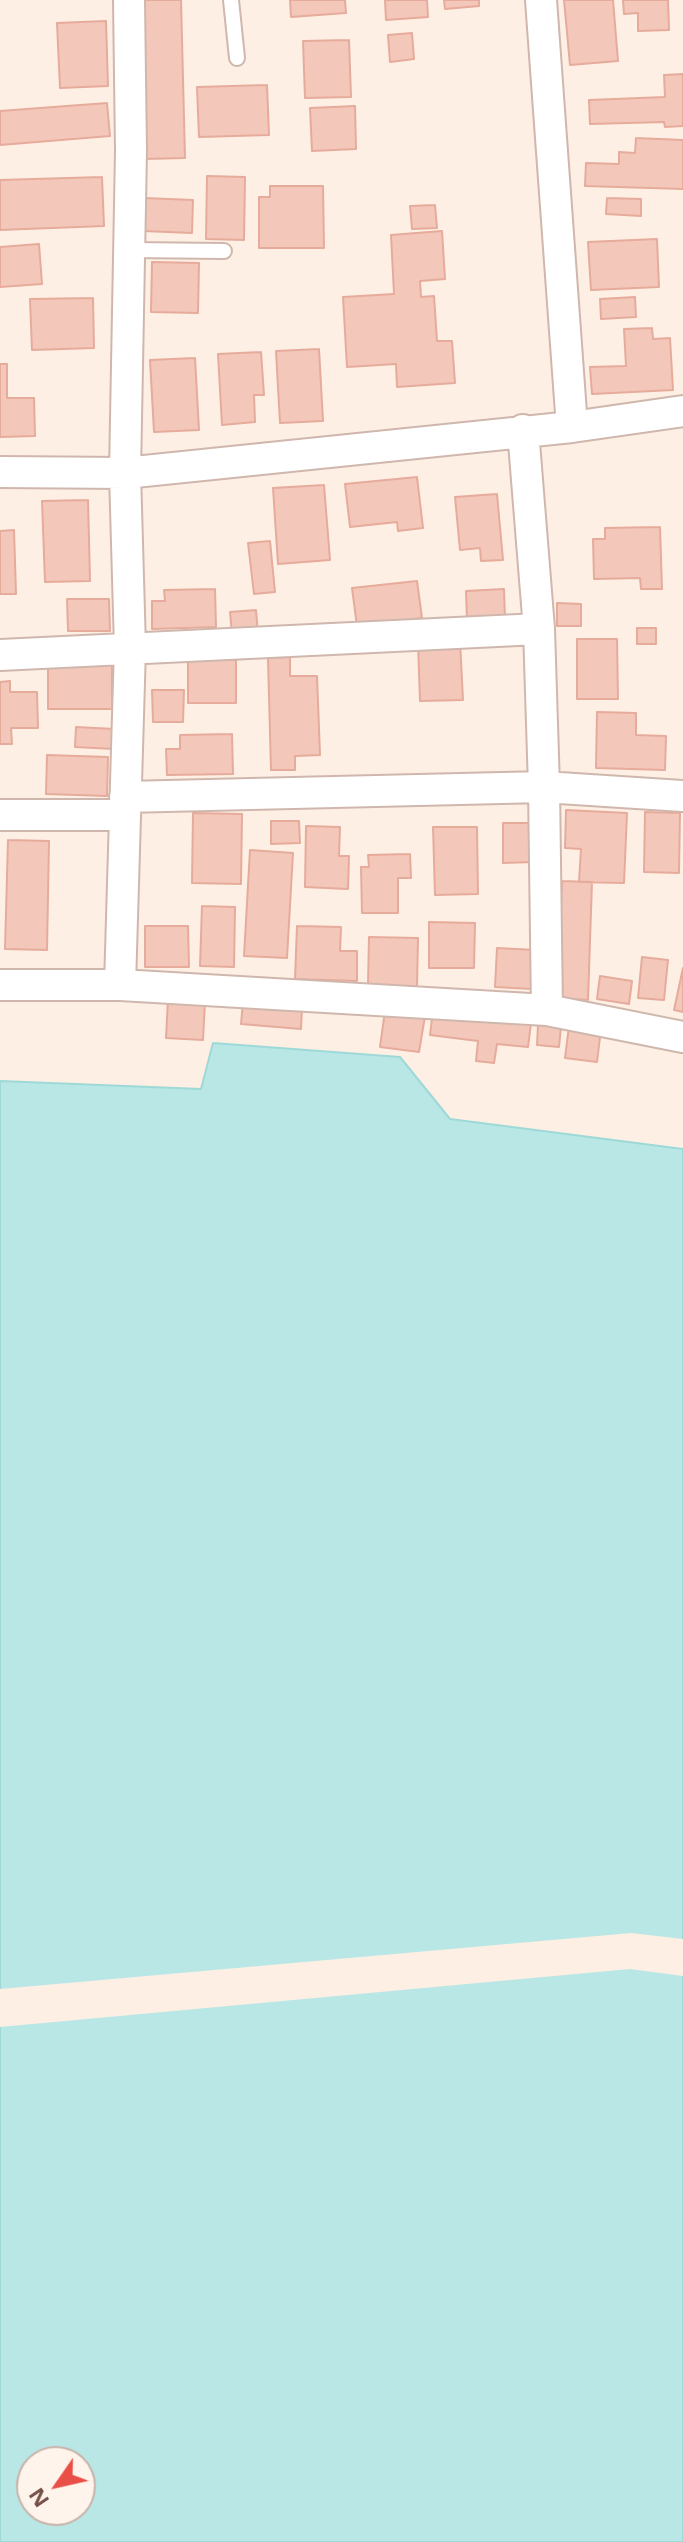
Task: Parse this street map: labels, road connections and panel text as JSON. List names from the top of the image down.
{
  "north": "bottom left"
}
